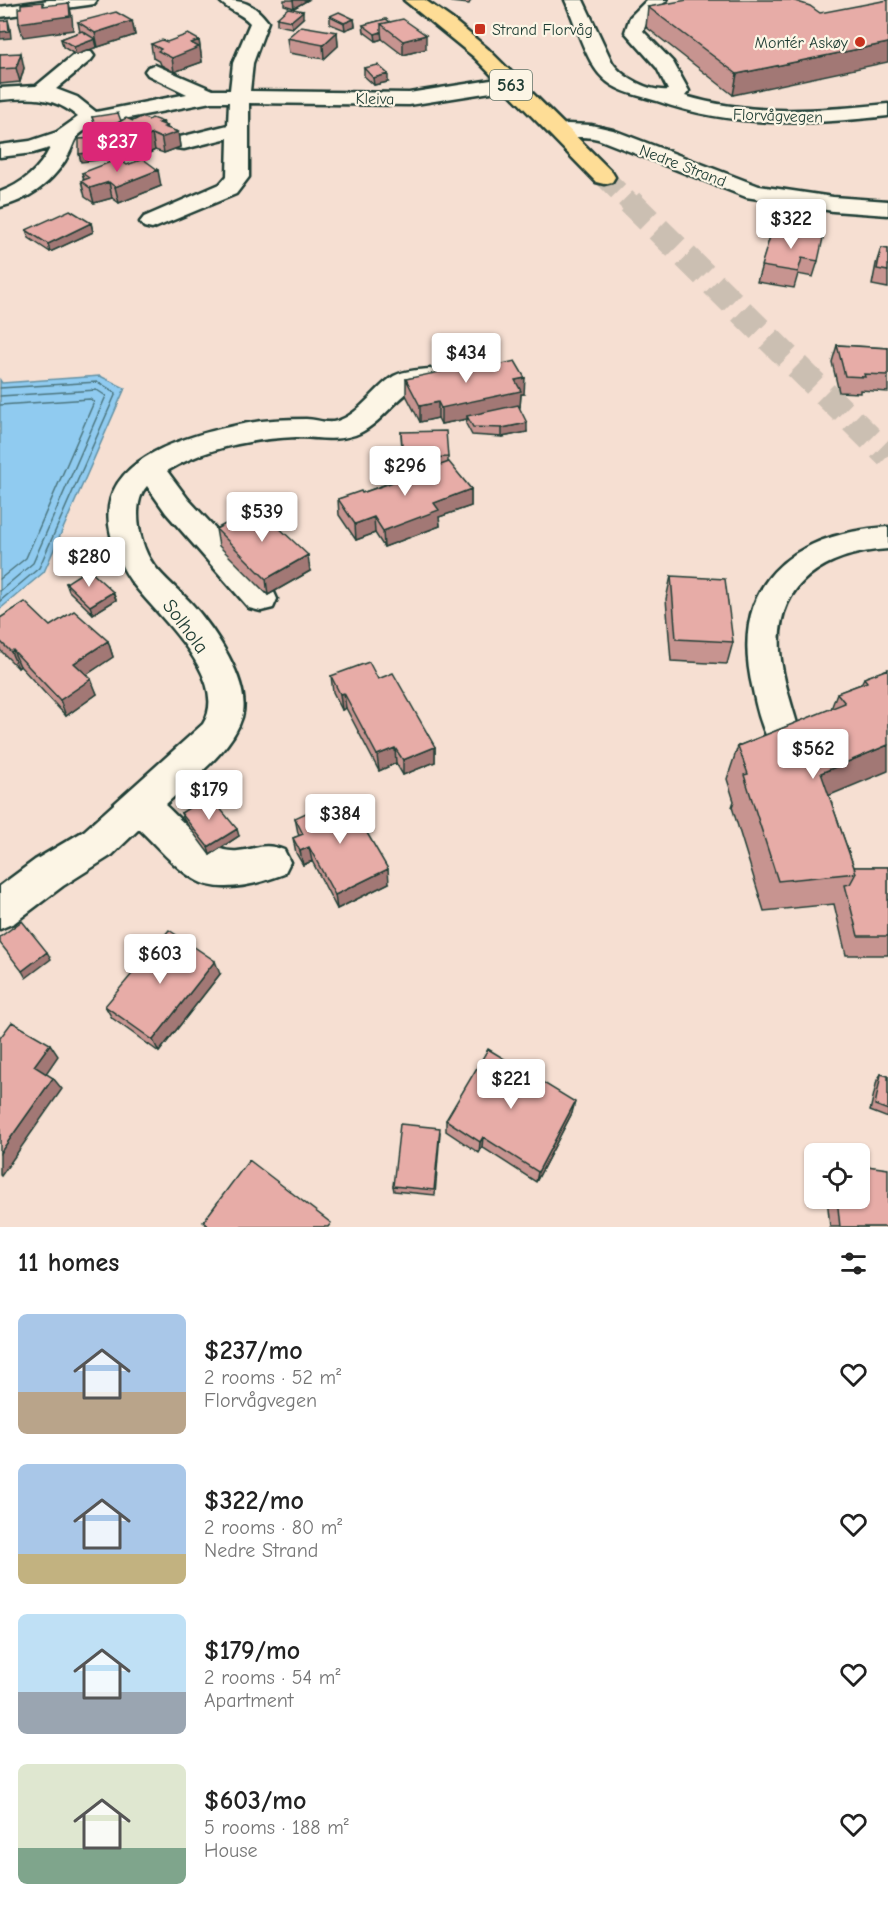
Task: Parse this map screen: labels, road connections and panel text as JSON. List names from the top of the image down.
{
  "streets": {
    "main road": ["563"],
    "street": [
      "Kleiva",
      "Florvågvegen",
      "Nedre Strand",
      "Solhola"
    ]
  },
  "crossings": [
    ["563", "Kleiva"],
    ["563", "Nedre Strand"]
  ],
  "places": {
    "transit": ["Strand Florvåg"],
    "other": ["Montér Askøy"]
  },
  "page": {
    "price": [
      "$237",
      "$322",
      "$434",
      "$296",
      "$539",
      "$280",
      "$562",
      "$179",
      "$384",
      "$603",
      "$221"
    ],
    "heading": "11 homes",
    "list": [
      {
        "name": "$237/mo",
        "note": "2 rooms · 52 m² · Florvågvegen"
      },
      {
        "name": "$322/mo",
        "note": "2 rooms · 80 m² · Nedre Strand"
      },
      {
        "name": "$179/mo",
        "note": "2 rooms · 54 m² · Apartment"
      },
      {
        "name": "$603/mo",
        "note": "5 rooms · 188 m² · House"
      }
    ]
  }
}
